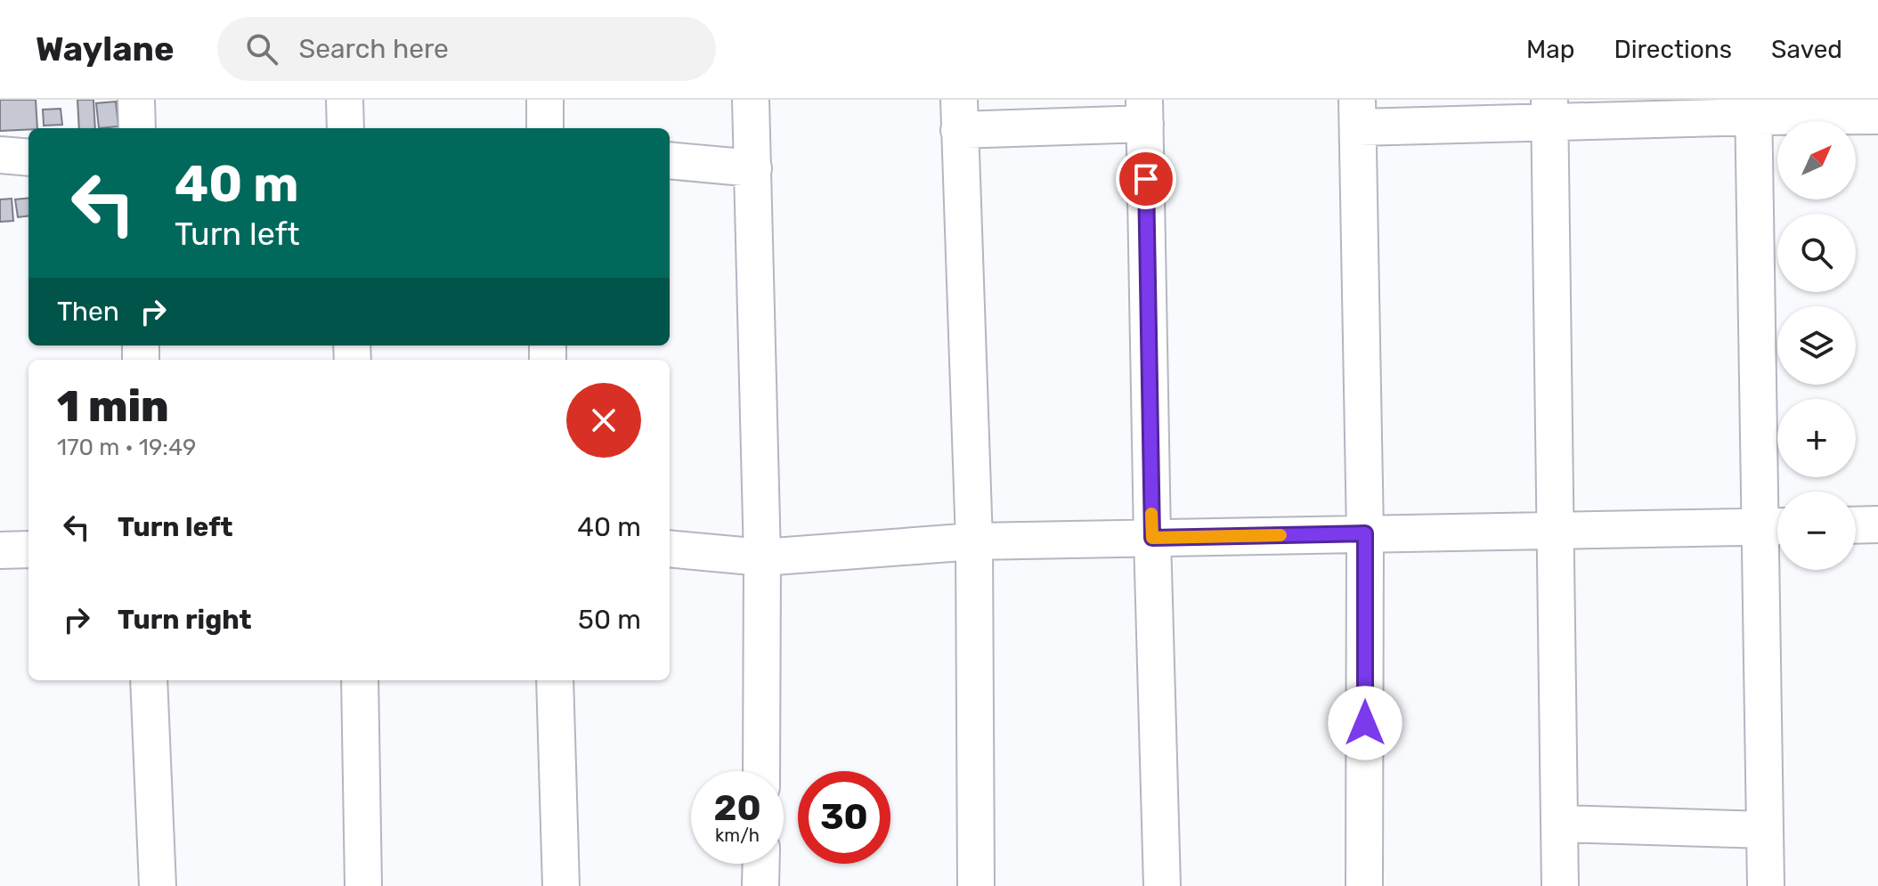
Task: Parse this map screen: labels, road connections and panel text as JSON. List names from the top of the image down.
{
  "north": "top right",
  "page": {
    "header": "Waylane",
    "search": "Search here",
    "nav": ["Map", "Directions", "Saved"],
    "map_buttons": ["+", "−"],
    "turn": ["40 m", "Turn left"],
    "then": "Then",
    "heading": ["1 min", "170 m · 19:49"],
    "list": [
      {
        "name": "Turn left",
        "value": "40 m"
      },
      {
        "name": "Turn right",
        "value": "50 m"
      }
    ],
    "speed": "20 km/h",
    "limit": "30"
  }
}
